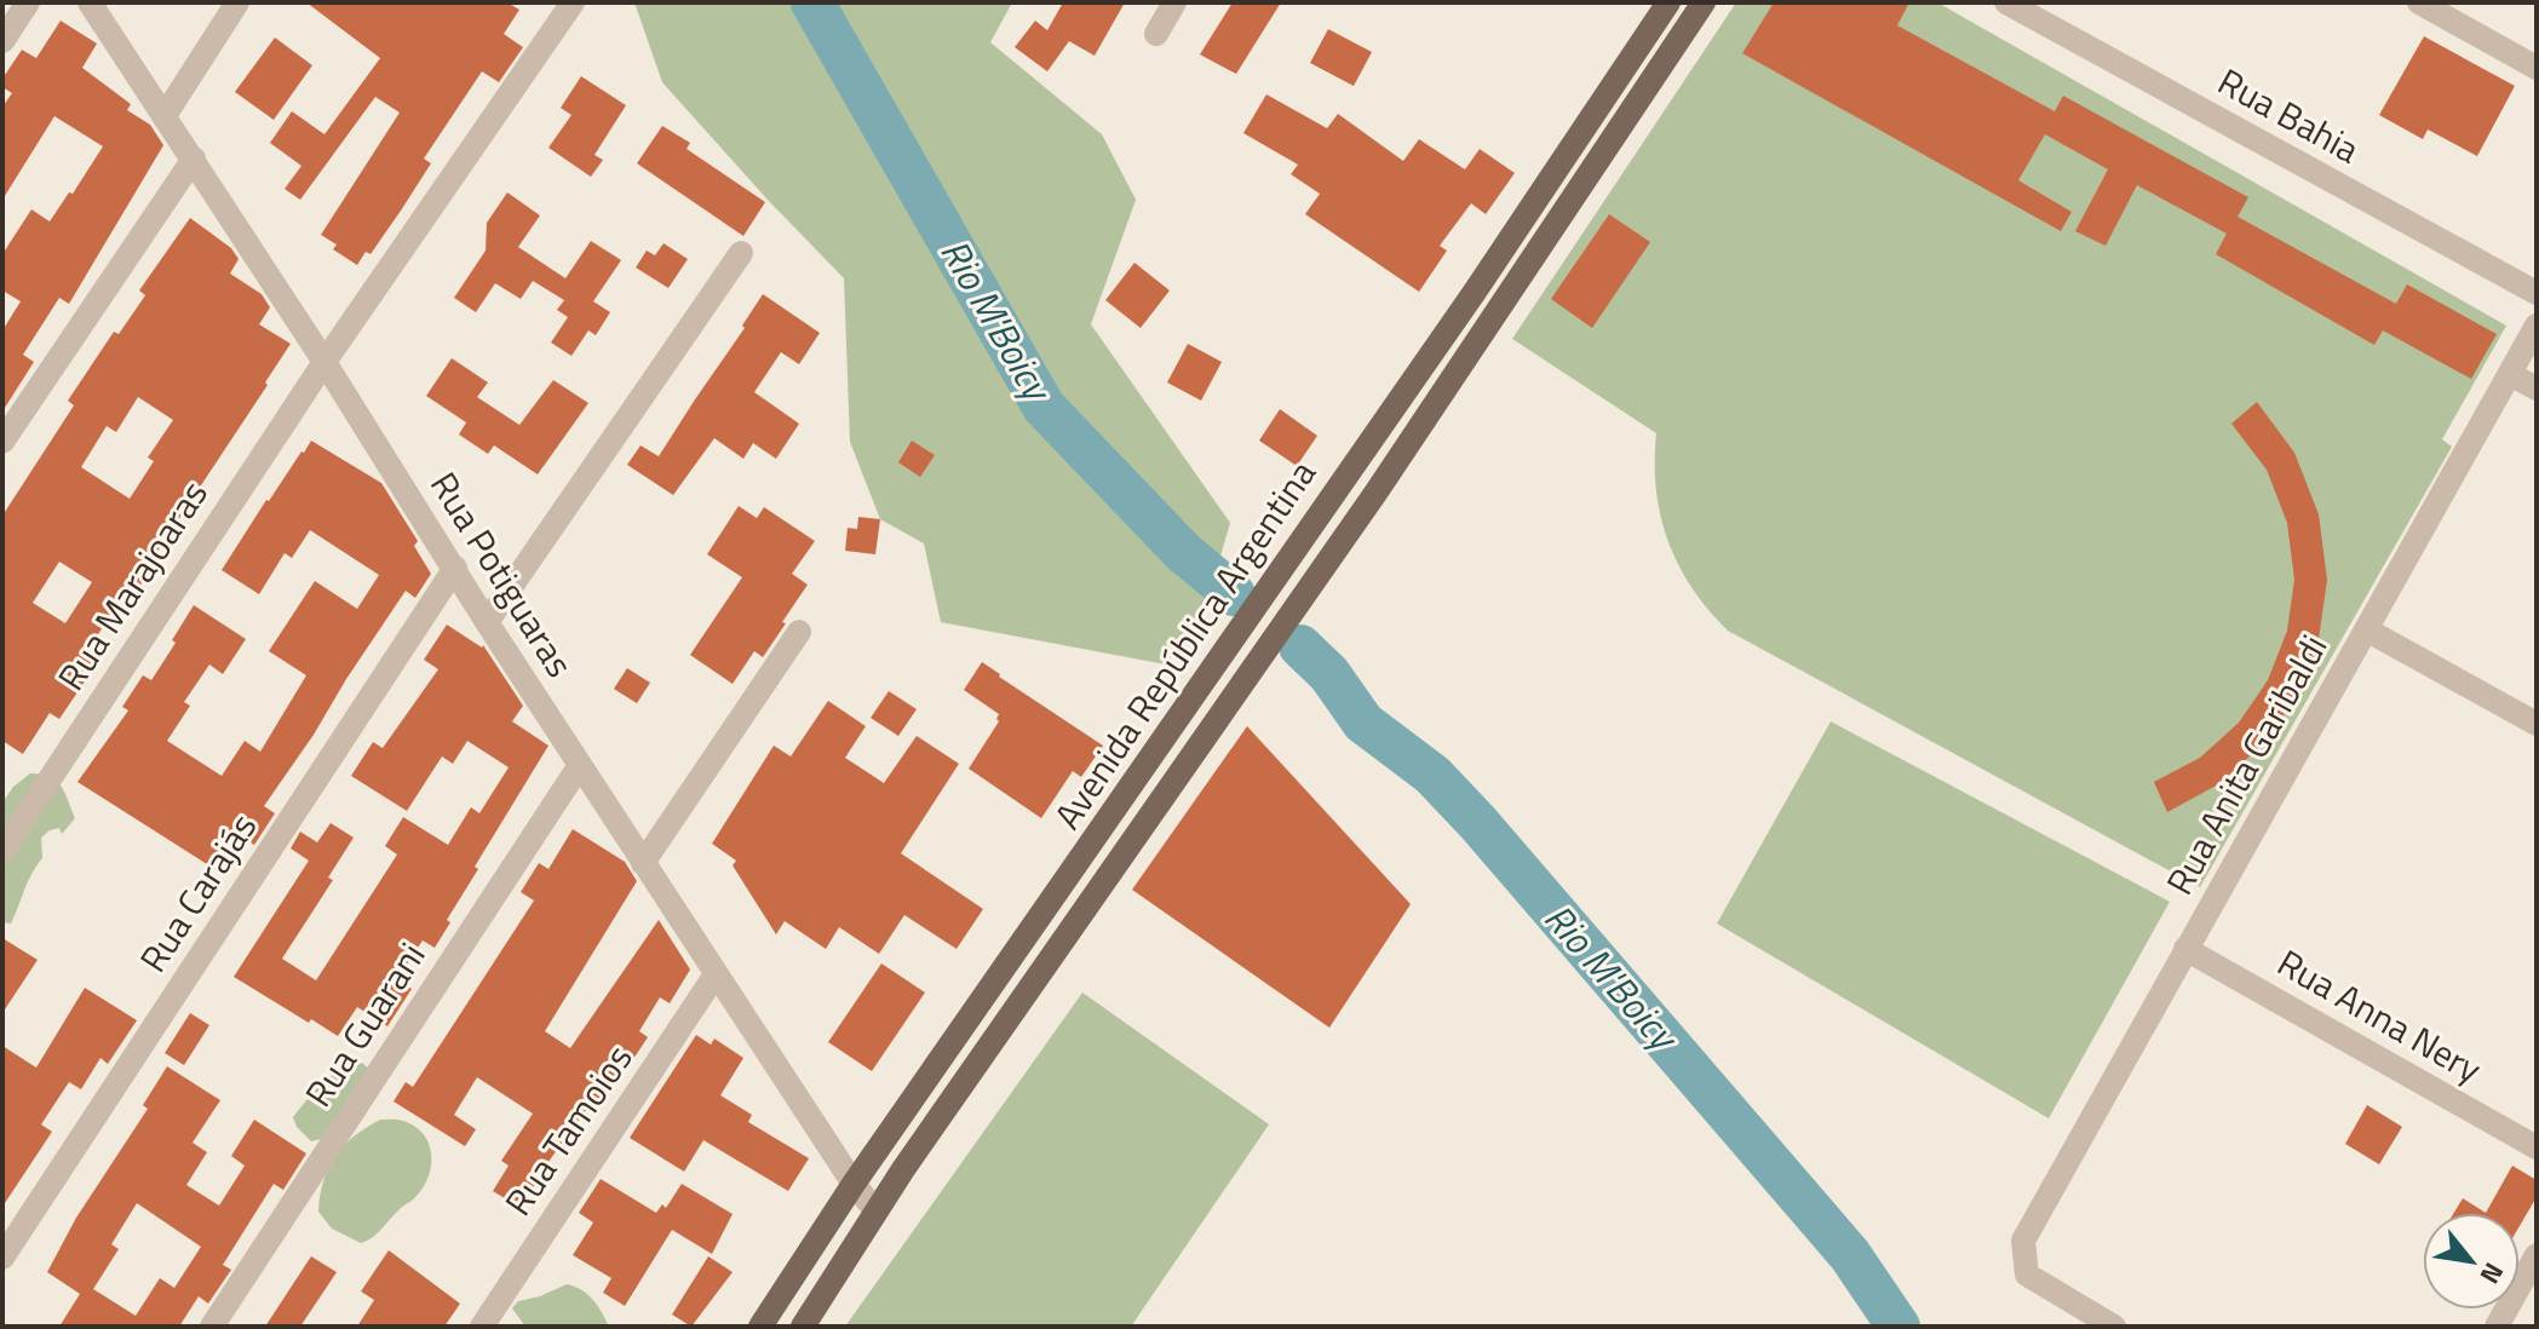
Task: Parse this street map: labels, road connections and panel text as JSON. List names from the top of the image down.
{
  "streets": {
    "main road": ["Avenida República Argentina"],
    "street": [
      "Rua Bahia",
      "Rua Potiguaras",
      "Rua Marajoaras",
      "Rua Anita Garibaldi",
      "Rua Carajás",
      "Rua Anna Nery",
      "Rua Guarani",
      "Rua Tamoios"
    ]
  },
  "crossings": [
    ["Rua Potiguaras", "Rua Marajoaras"],
    ["Rua Potiguaras", "Avenida República Argentina"],
    ["Rua Potiguaras", "Rua Carajás"],
    ["Rua Potiguaras", "Rua Guarani"],
    ["Rua Potiguaras", "Rua Tamoios"],
    ["Rua Anita Garibaldi", "Rua Anna Nery"]
  ],
  "water": ["Rio M'Boicy"],
  "north": "bottom right"
}
